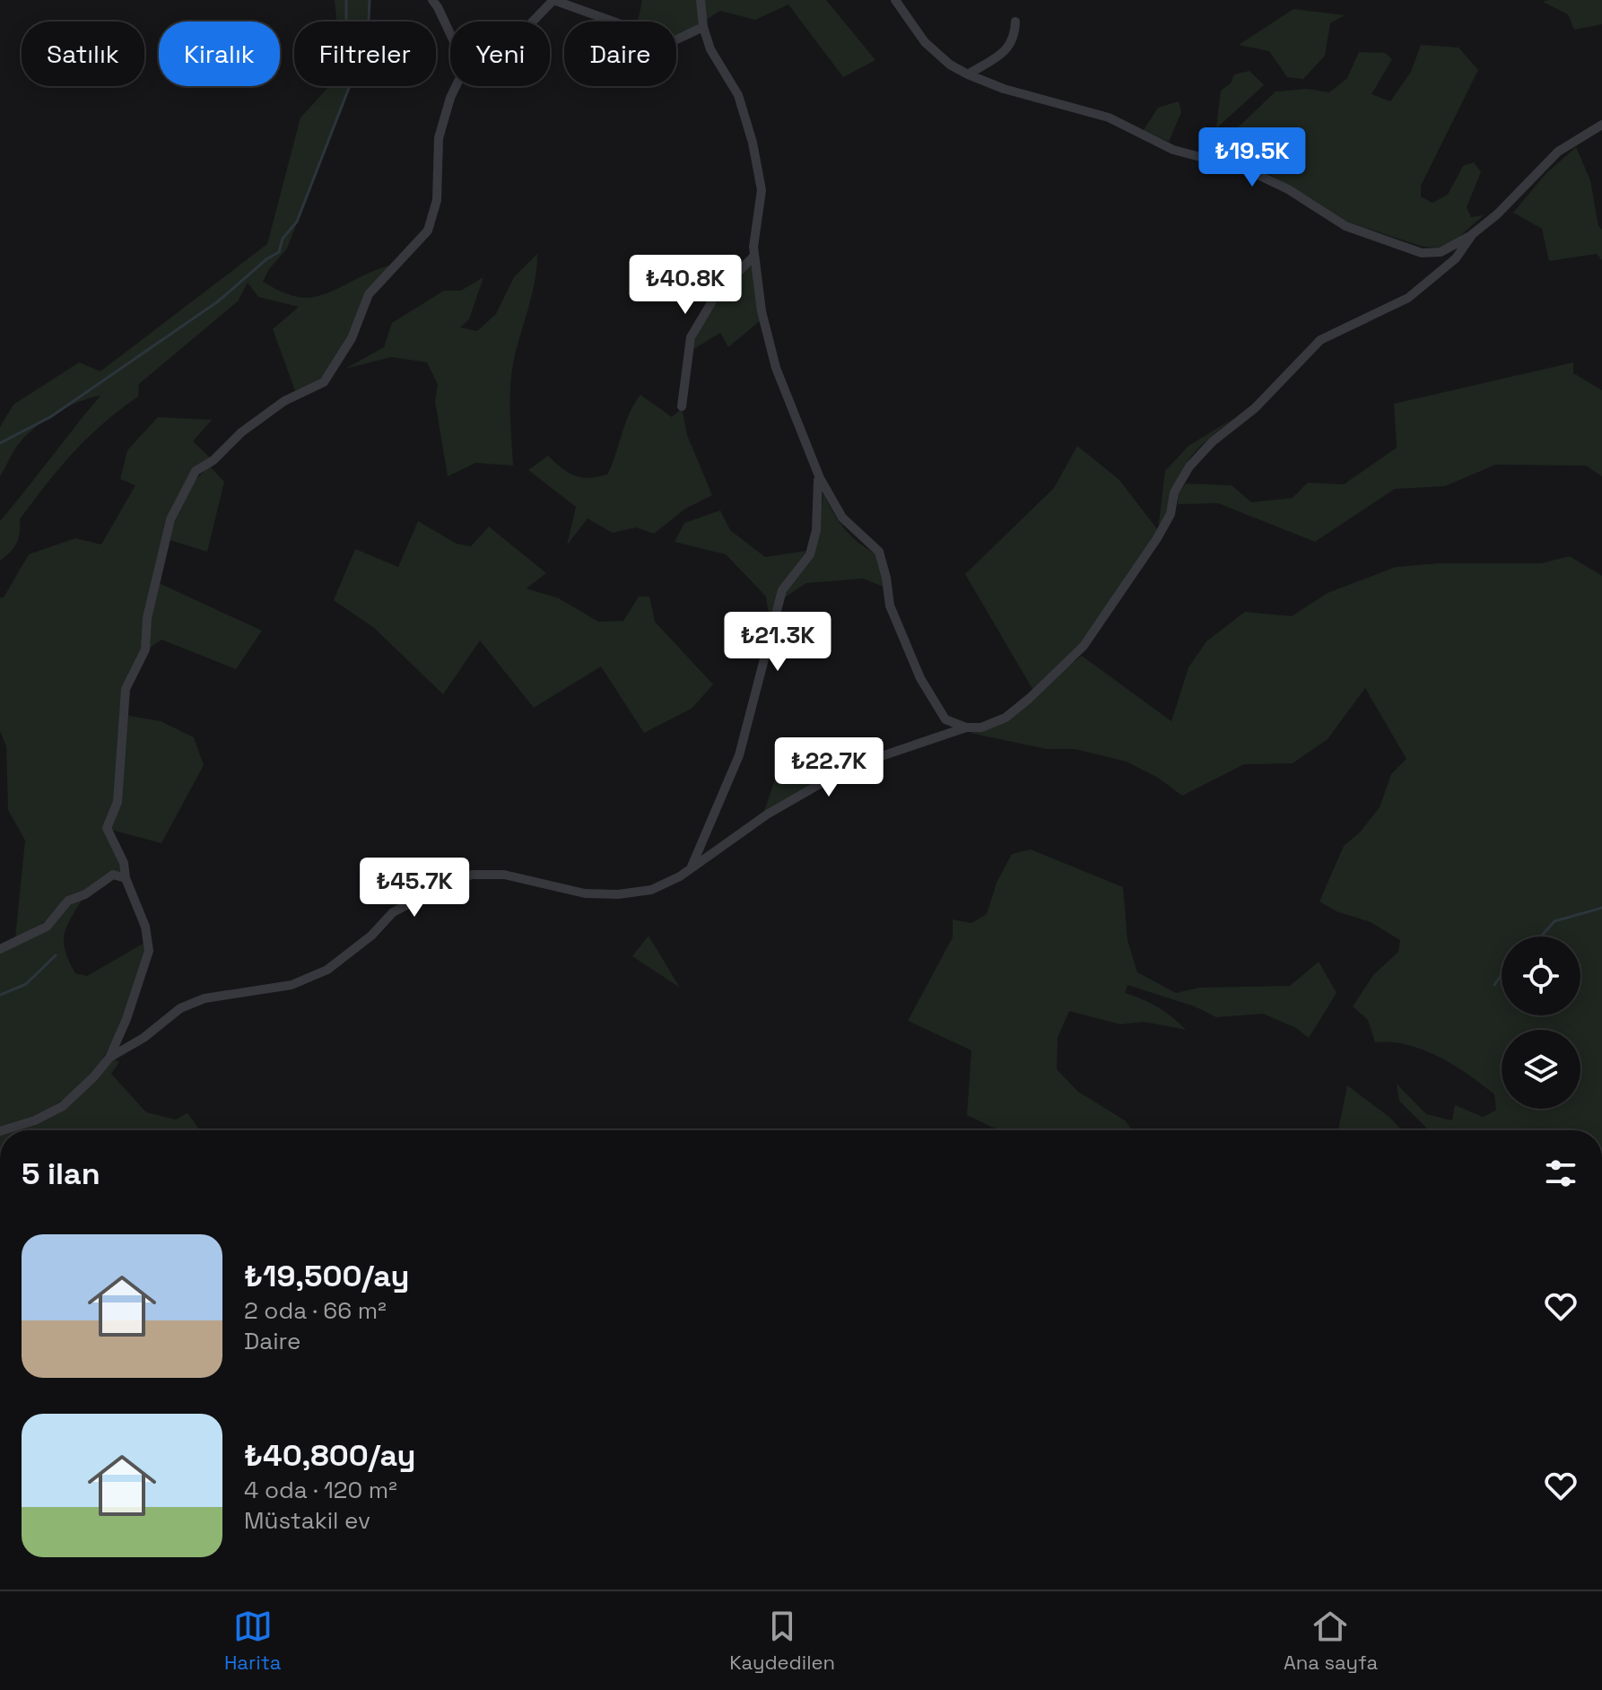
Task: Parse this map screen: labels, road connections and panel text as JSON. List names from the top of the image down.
{
  "page": {
    "chip": [
      "Satılık",
      "Kiralık",
      "Filtreler",
      "Yeni",
      "Daire"
    ],
    "price": [
      "₺19.5K",
      "₺40.8K",
      "₺21.3K",
      "₺22.7K",
      "₺45.7K"
    ],
    "heading": "5 ilan",
    "list": [
      {
        "name": "₺19,500/ay",
        "note": "2 oda · 66 m² · Daire"
      },
      {
        "name": "₺40,800/ay",
        "note": "4 oda · 120 m² · Müstakil ev"
      }
    ],
    "tabs": ["Harita", "Kaydedilen", "Ana sayfa"]
  }
}
